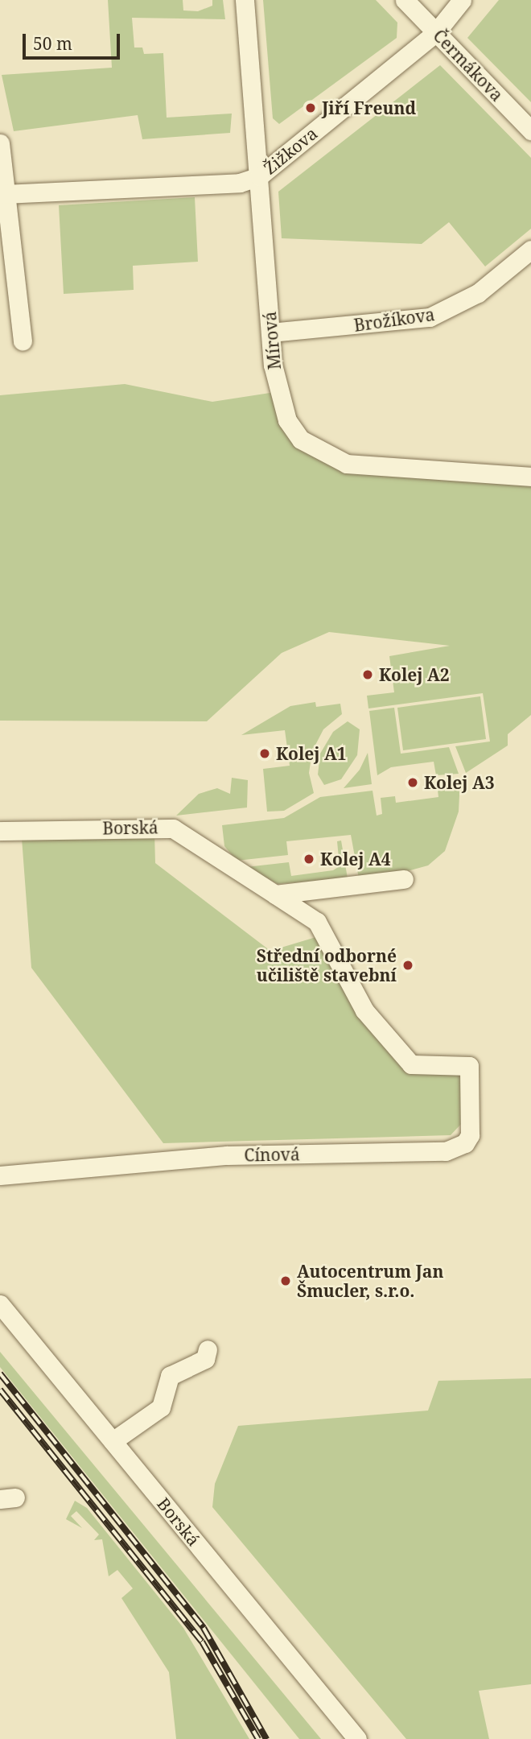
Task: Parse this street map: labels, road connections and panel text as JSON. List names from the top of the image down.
{
  "streets": {
    "street": [
      "Čermákova",
      "Žižkova",
      "Brožíkova",
      "Mírová",
      "Borská",
      "Cínová"
    ]
  },
  "crossings": [
    ["Čermákova", "Žižkova"],
    ["Žižkova", "Mírová"],
    ["Brožíkova", "Mírová"],
    ["Borská", "Cínová"]
  ],
  "places": [
    "Jiří Freund",
    "Kolej A2",
    "Kolej A1",
    "Kolej A3",
    "Kolej A4",
    "Střední odborné učiliště stavební",
    "Autocentrum Jan Šmucler, s.r.o."
  ],
  "scale_bar": "50 m"
}
